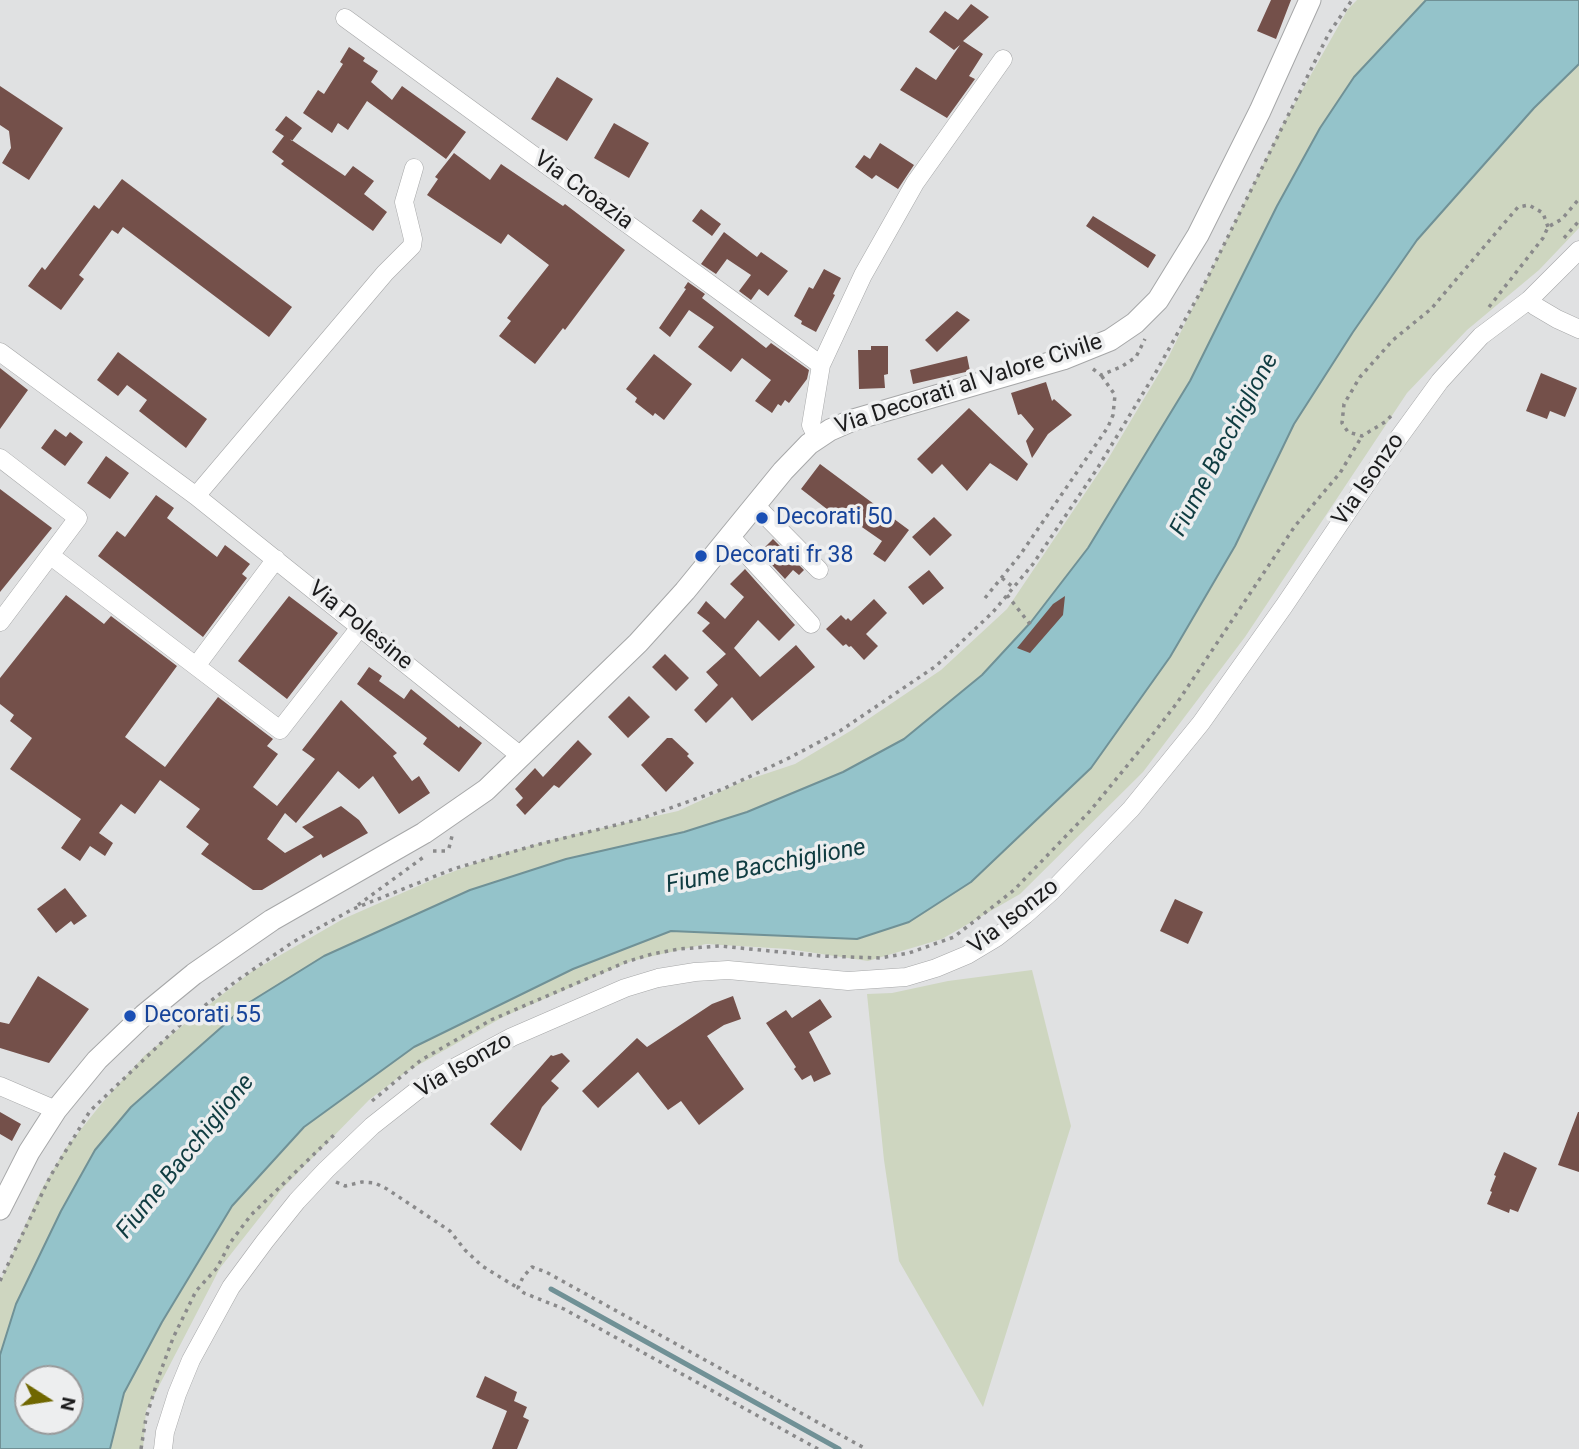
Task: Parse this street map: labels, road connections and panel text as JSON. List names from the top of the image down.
{
  "streets": {
    "street": [
      "Via Croazia",
      "Via Decorati al Valore Civile",
      "Via Isonzo",
      "Via Polesine"
    ]
  },
  "crossings": [
    ["Via Decorati al Valore Civile", "Via Polesine"]
  ],
  "water": ["Fiume Bacchiglione"],
  "places": ["Decorati 50", "Decorati fr 38", "Decorati 55"],
  "north": "right"
}
